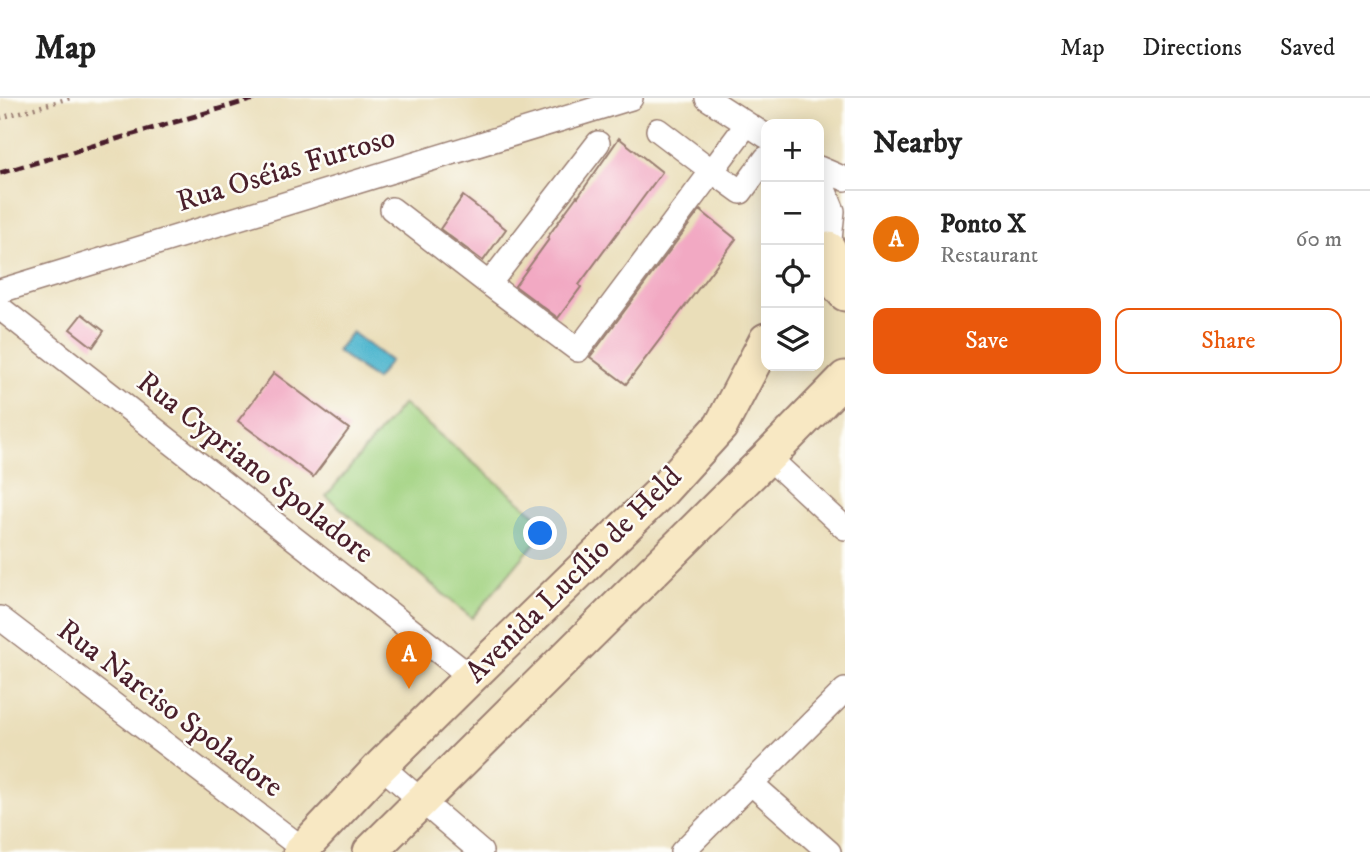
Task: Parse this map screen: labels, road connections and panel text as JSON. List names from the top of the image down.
{
  "streets": {
    "main road": ["Avenida Lucílio de Held"],
    "street": ["Rua Oséias Furtoso", "Rua Cypriano Spoladore", "Rua Narciso Spoladore"]
  },
  "crossings": [
    ["Rua Cypriano Spoladore", "Avenida Lucílio de Held"],
    ["Avenida Lucílio de Held", "Rua Narciso Spoladore"]
  ],
  "page": {
    "header": "Map",
    "nav": ["Map", "Directions", "Saved"],
    "heading": "Nearby",
    "map_buttons": ["+", "−"],
    "list": [
      {
        "mark": "A",
        "name": "Ponto X",
        "note": "Restaurant",
        "value": "60 m"
      }
    ],
    "buttons": ["Save", "Share"],
    "pins": "A"
  }
}
